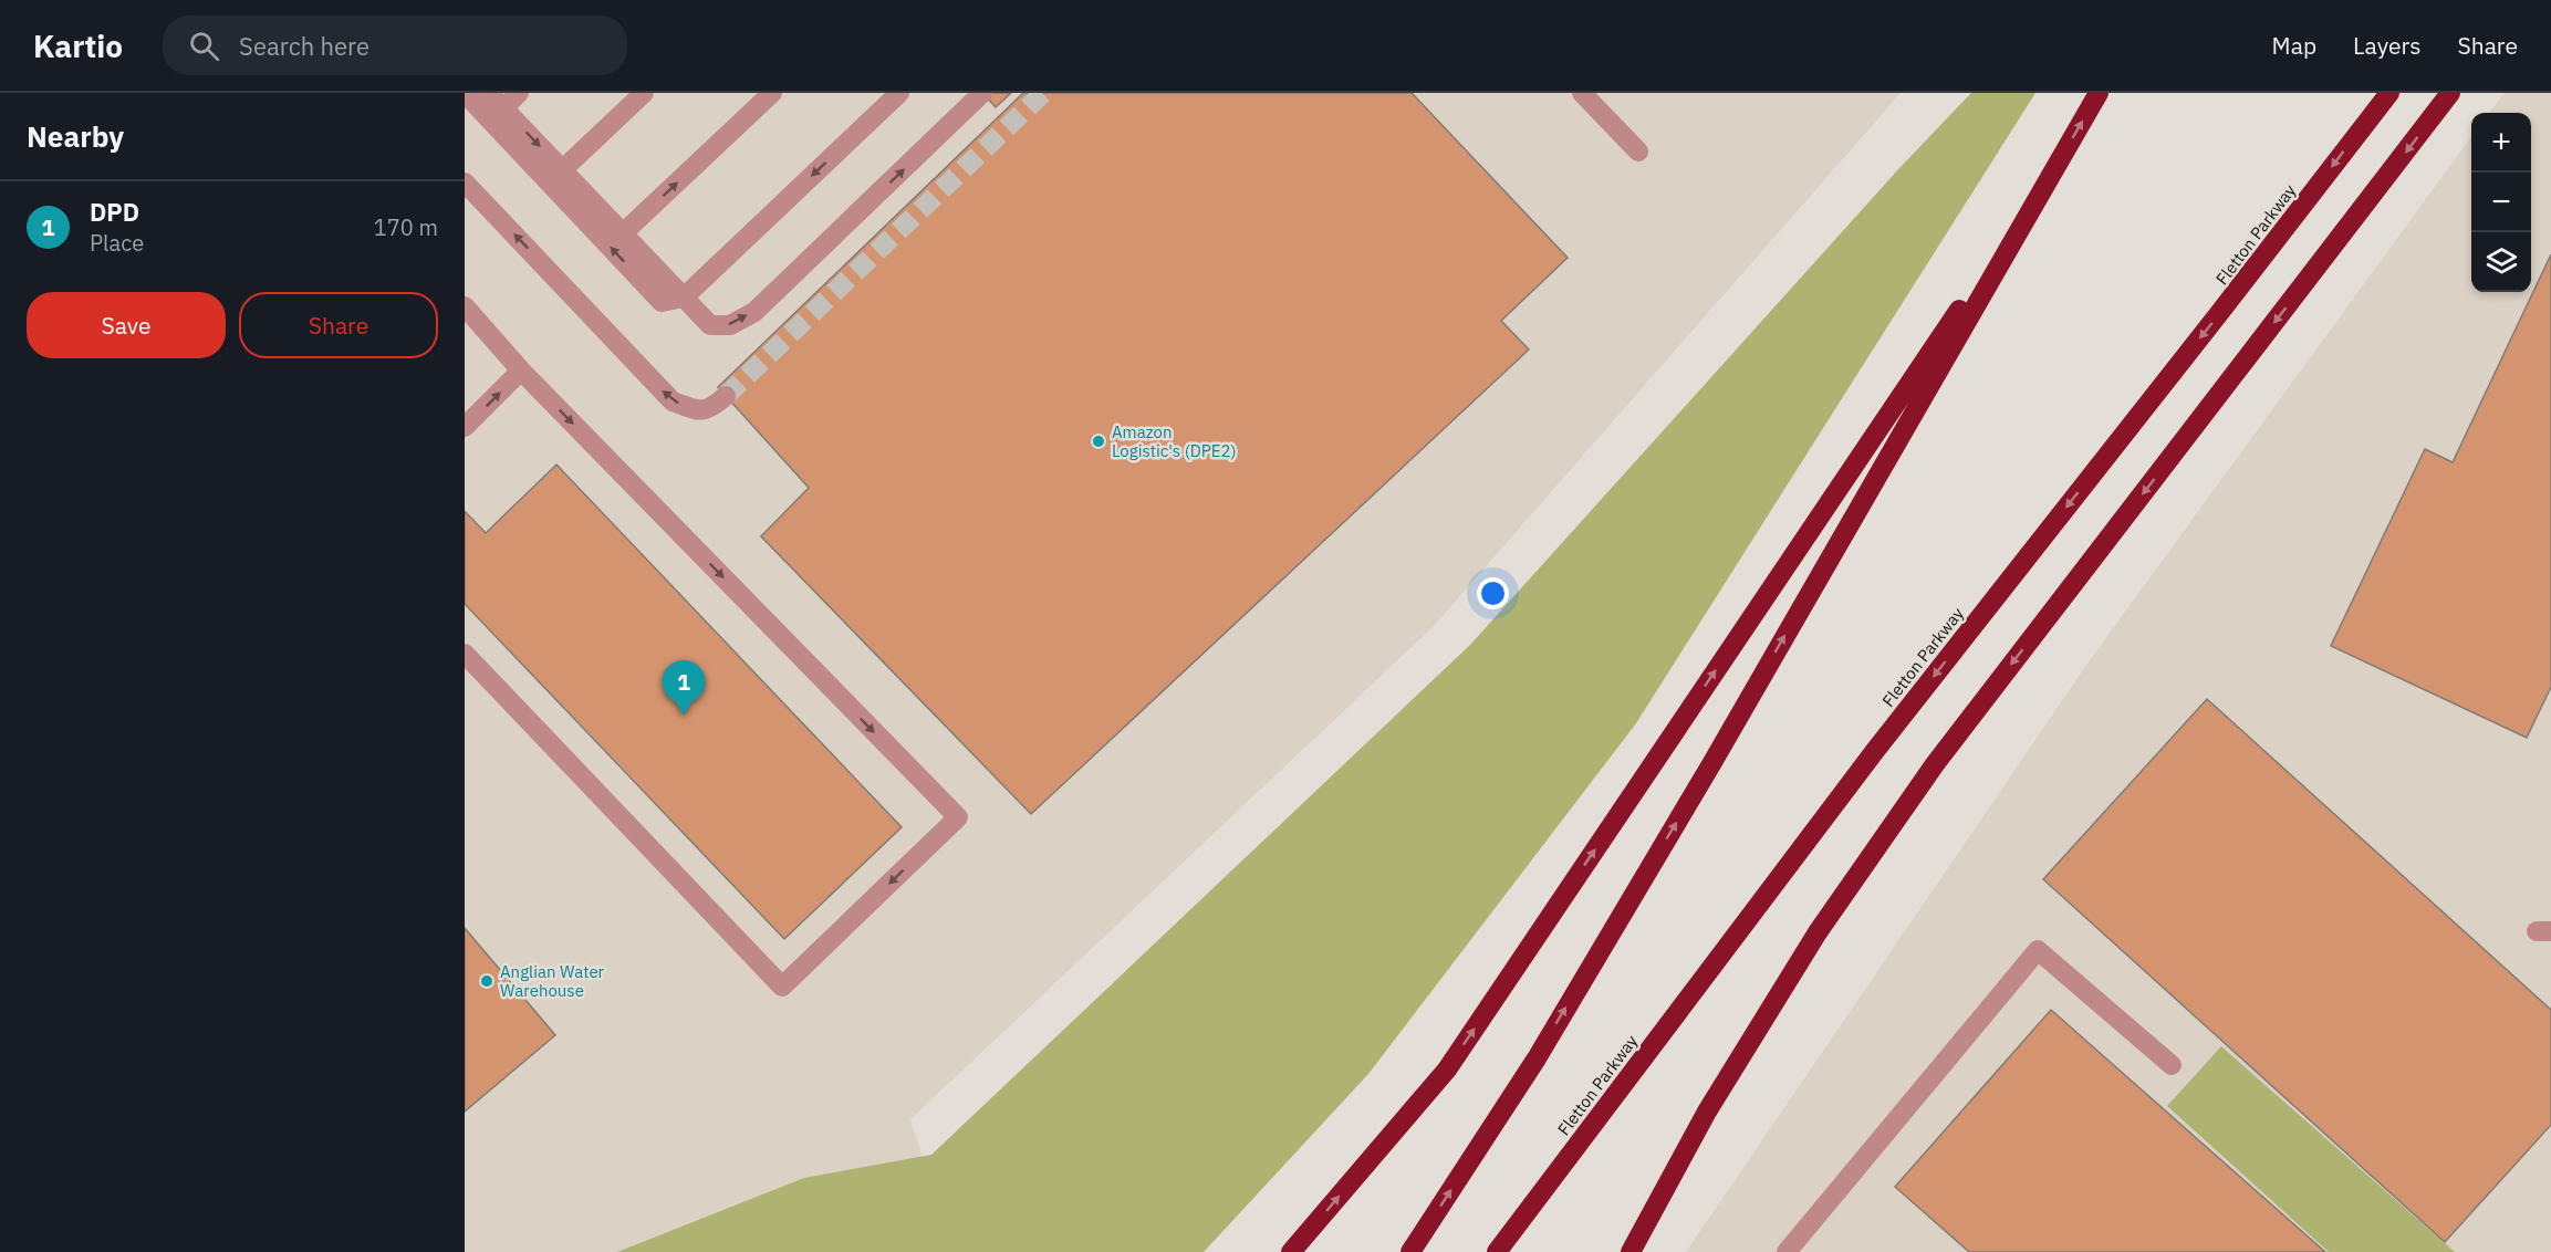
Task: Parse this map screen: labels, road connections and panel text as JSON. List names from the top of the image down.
{
  "streets": {
    "highway": ["Fletton Parkway"]
  },
  "places": ["Amazon Logistic's (DPE2)", "Anglian Water Warehouse"],
  "page": {
    "header": "Kartio",
    "search": "Search here",
    "nav": ["Map", "Layers", "Share"],
    "heading": "Nearby",
    "map_buttons": ["+", "−"],
    "list": [
      {
        "mark": "1",
        "name": "DPD",
        "note": "Place",
        "value": "170 m"
      }
    ],
    "buttons": ["Save", "Share"],
    "pins": "1"
  }
}
